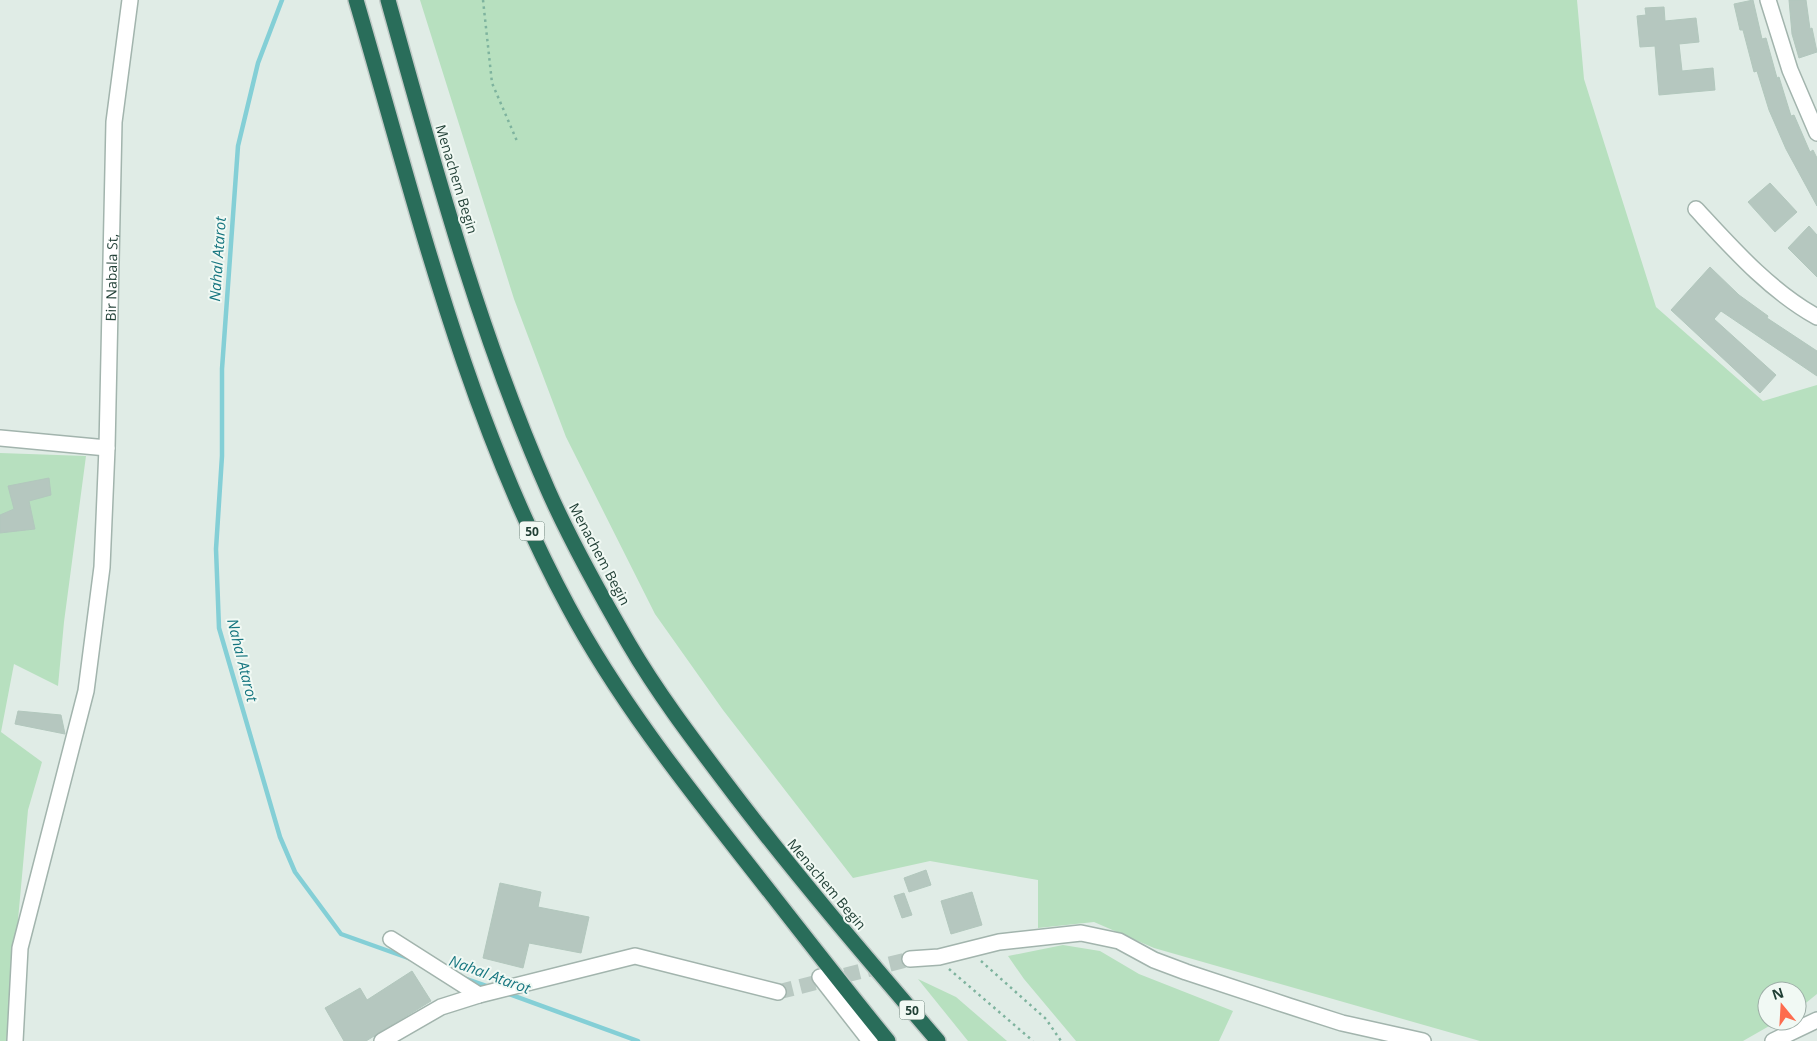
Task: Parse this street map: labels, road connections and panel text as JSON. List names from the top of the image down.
{
  "streets": {
    "highway": ["Menachem Begin", "50"],
    "street": ["Bir Nabala St,"]
  },
  "water": ["Nahal Atarot"],
  "north": "top"
}
